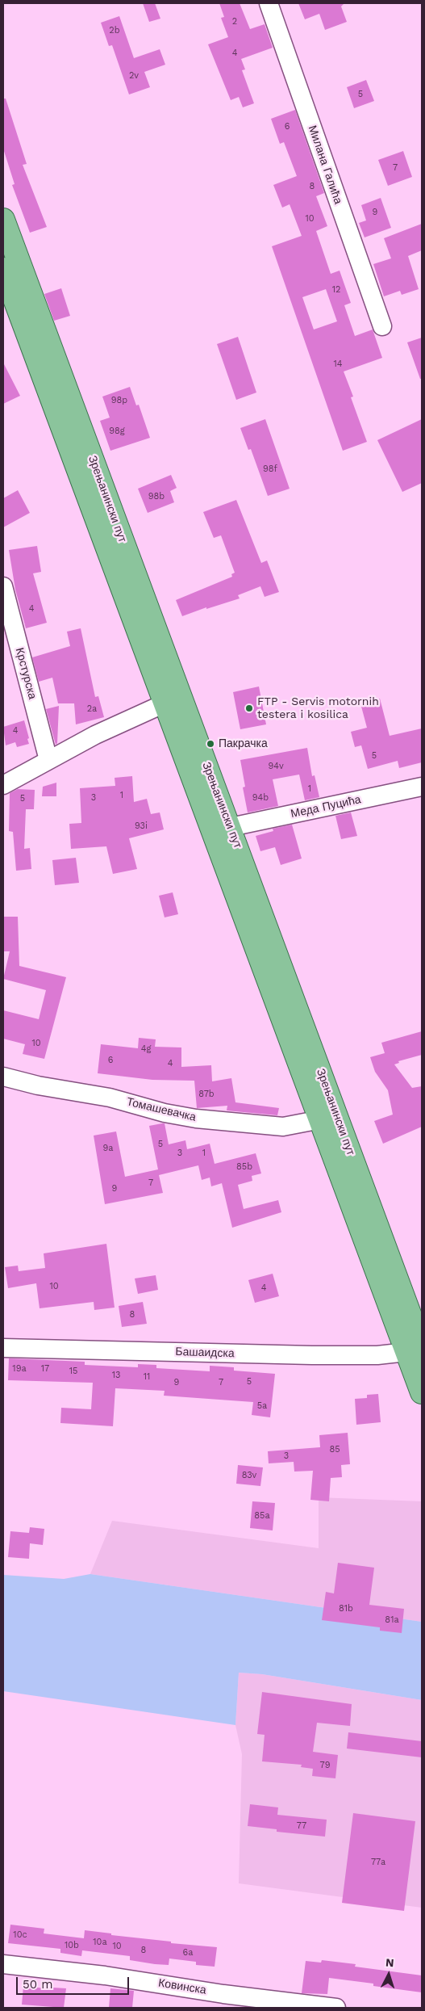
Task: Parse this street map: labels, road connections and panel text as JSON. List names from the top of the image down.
{
  "streets": {
    "main road": ["Зрењанински пут"],
    "street": [
      "Милана Галића",
      "Крстурска",
      "Меда Пуцића",
      "Томашевачка",
      "Башаидска",
      "Ковинска"
    ]
  },
  "crossings": [
    ["Зрењанински пут", "Меда Пуцића"],
    ["Зрењанински пут", "Томашевачка"],
    ["Зрењанински пут", "Башаидска"]
  ],
  "places": ["FTP - Servis motornih testera i kosilica", "Пакрачка"],
  "house_numbers": [
    "2",
    "2b",
    "4",
    "2v",
    "5",
    "6",
    "7",
    "8",
    "9",
    "10",
    "12",
    "14",
    "98p",
    "98g",
    "98f",
    "98b",
    "4",
    "2a",
    "4",
    "5",
    "94v",
    "1",
    "1",
    "3",
    "94b",
    "5",
    "93i",
    "10",
    "4g",
    "6",
    "4",
    "87b",
    "5",
    "9a",
    "3",
    "1",
    "85b",
    "7",
    "9",
    "10",
    "4",
    "8",
    "19a",
    "17",
    "15",
    "13",
    "11",
    "5",
    "9",
    "7",
    "5a",
    "85",
    "3",
    "83v",
    "85a",
    "81b",
    "81a",
    "79",
    "77",
    "77a",
    "10c",
    "10a",
    "10b",
    "10",
    "8",
    "6a"
  ],
  "scale_bar": "50 m",
  "north": "top"
}
